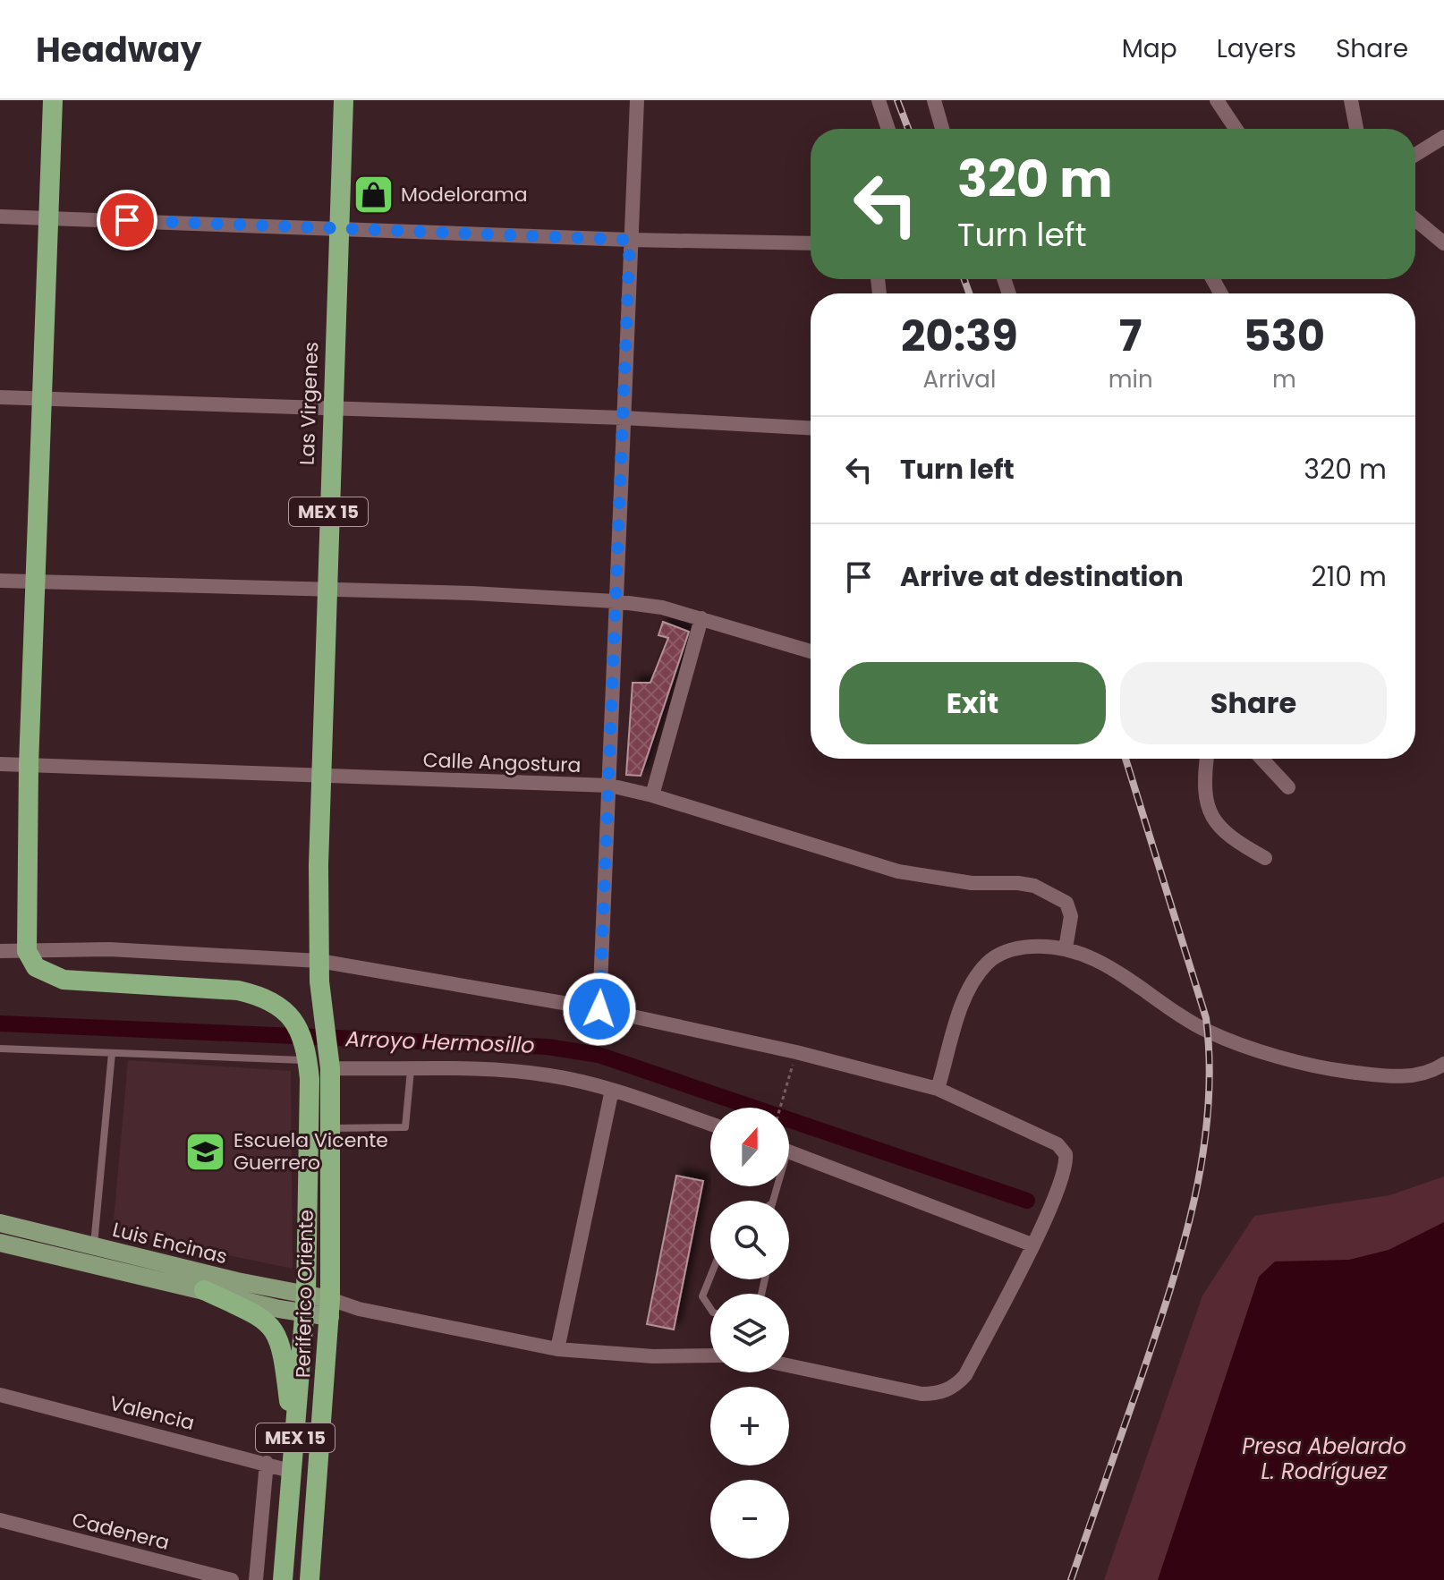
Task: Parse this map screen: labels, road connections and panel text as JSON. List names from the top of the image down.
{
  "streets": {
    "highway": ["Las Virgenes", "MEX 15", "Periferico Oriente"],
    "main road": ["Luis Encinas"],
    "street": ["Calle Angostura", "Valencia", "Cadenera"]
  },
  "crossings": [
    ["Las Virgenes", "Calle Angostura"],
    ["Las Virgenes", "Periferico Oriente"],
    ["Luis Encinas", "Periferico Oriente"],
    ["Periferico Oriente", "Valencia"]
  ],
  "water": ["Arroyo Hermosillo", "Presa Abelardo L. Rodríguez"],
  "places": {
    "shop": ["Modelorama"],
    "school or university": ["Escuela Vicente Guerrero"]
  },
  "north": "top",
  "page": {
    "header": "Headway",
    "nav": ["Map", "Layers", "Share"],
    "turn": ["320 m", "Turn left"],
    "eta": [
      "20:39",
      "Arrival",
      "7",
      "min",
      "530",
      "m"
    ],
    "list": [
      {
        "name": "Turn left",
        "value": "320 m"
      },
      {
        "name": "Arrive at destination",
        "value": "210 m"
      }
    ],
    "buttons": ["Exit", "Share"],
    "map_buttons": ["+", "−"]
  }
}
